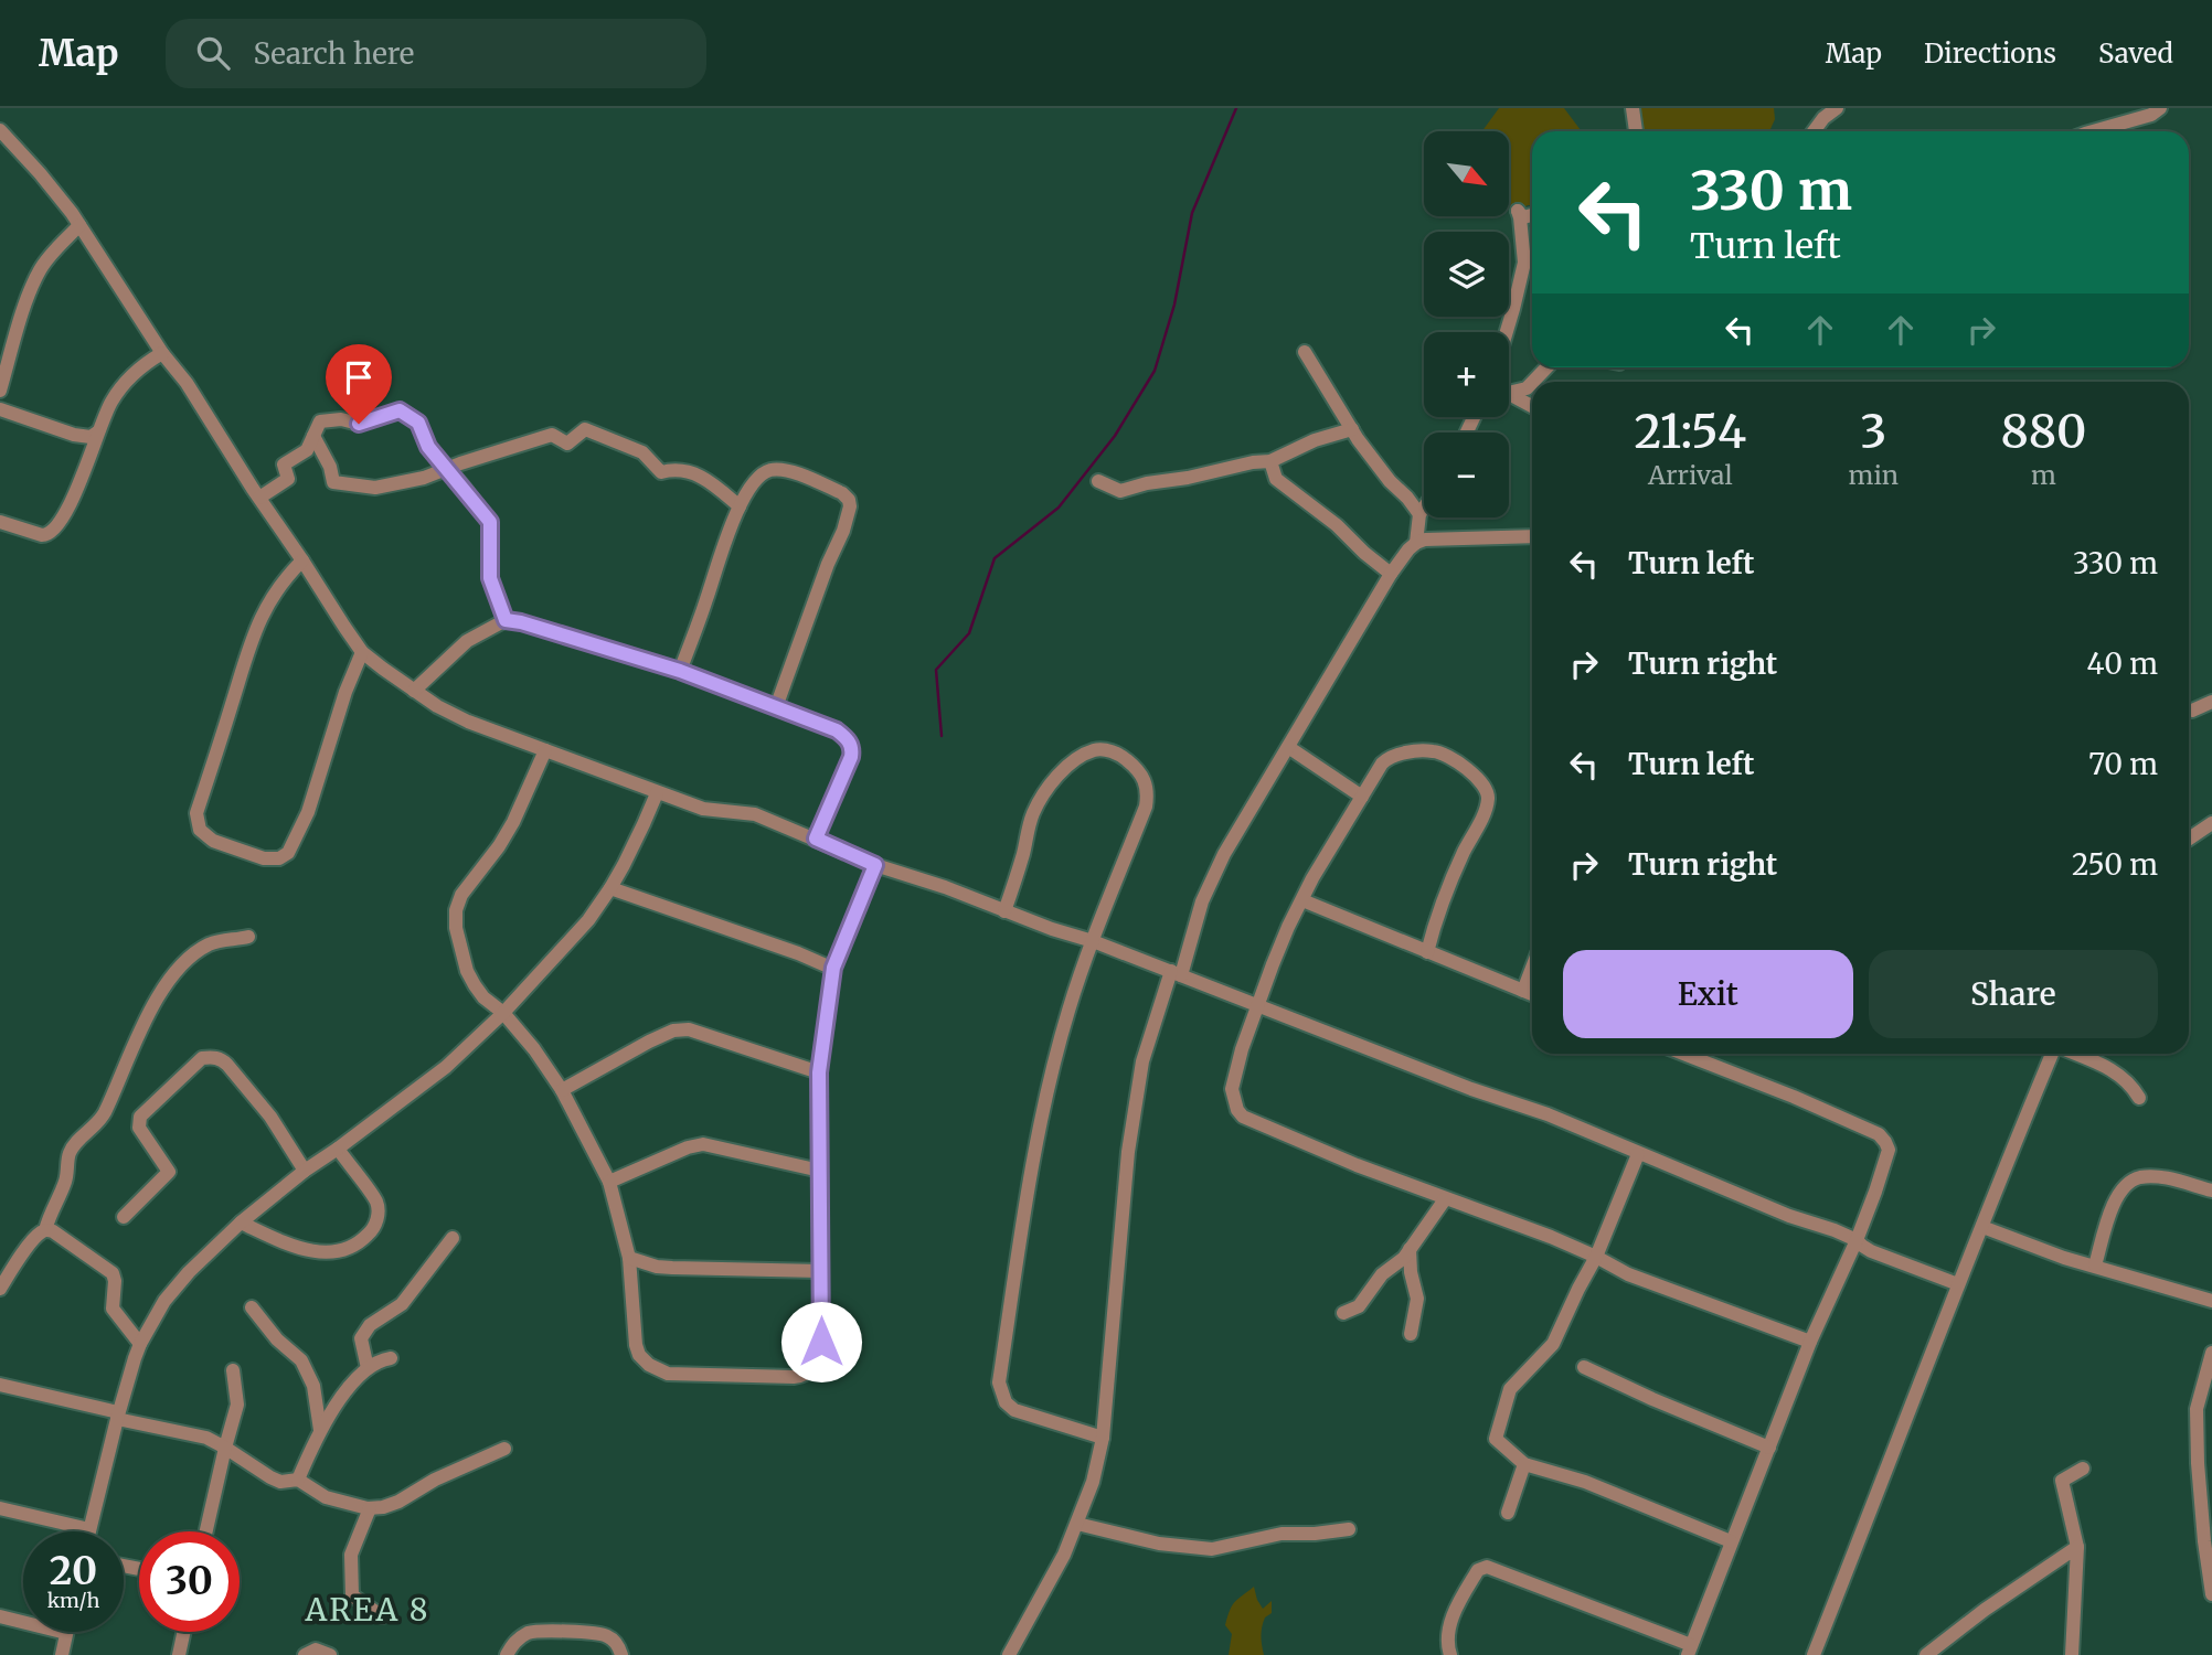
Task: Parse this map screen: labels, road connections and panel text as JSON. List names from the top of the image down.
{
  "districts": ["AREA 8"],
  "north": "bottom right",
  "page": {
    "header": "Map",
    "search": "Search here",
    "nav": ["Map", "Directions", "Saved"],
    "map_buttons": ["+", "−"],
    "turn": ["330 m", "Turn left"],
    "eta": [
      "21:54",
      "Arrival",
      "3",
      "min",
      "880",
      "m"
    ],
    "list": [
      {
        "name": "Turn left",
        "value": "330 m"
      },
      {
        "name": "Turn right",
        "value": "40 m"
      },
      {
        "name": "Turn left",
        "value": "70 m"
      },
      {
        "name": "Turn right",
        "value": "250 m"
      }
    ],
    "buttons": ["Exit", "Share"],
    "speed": "20 km/h",
    "limit": "30"
  }
}
